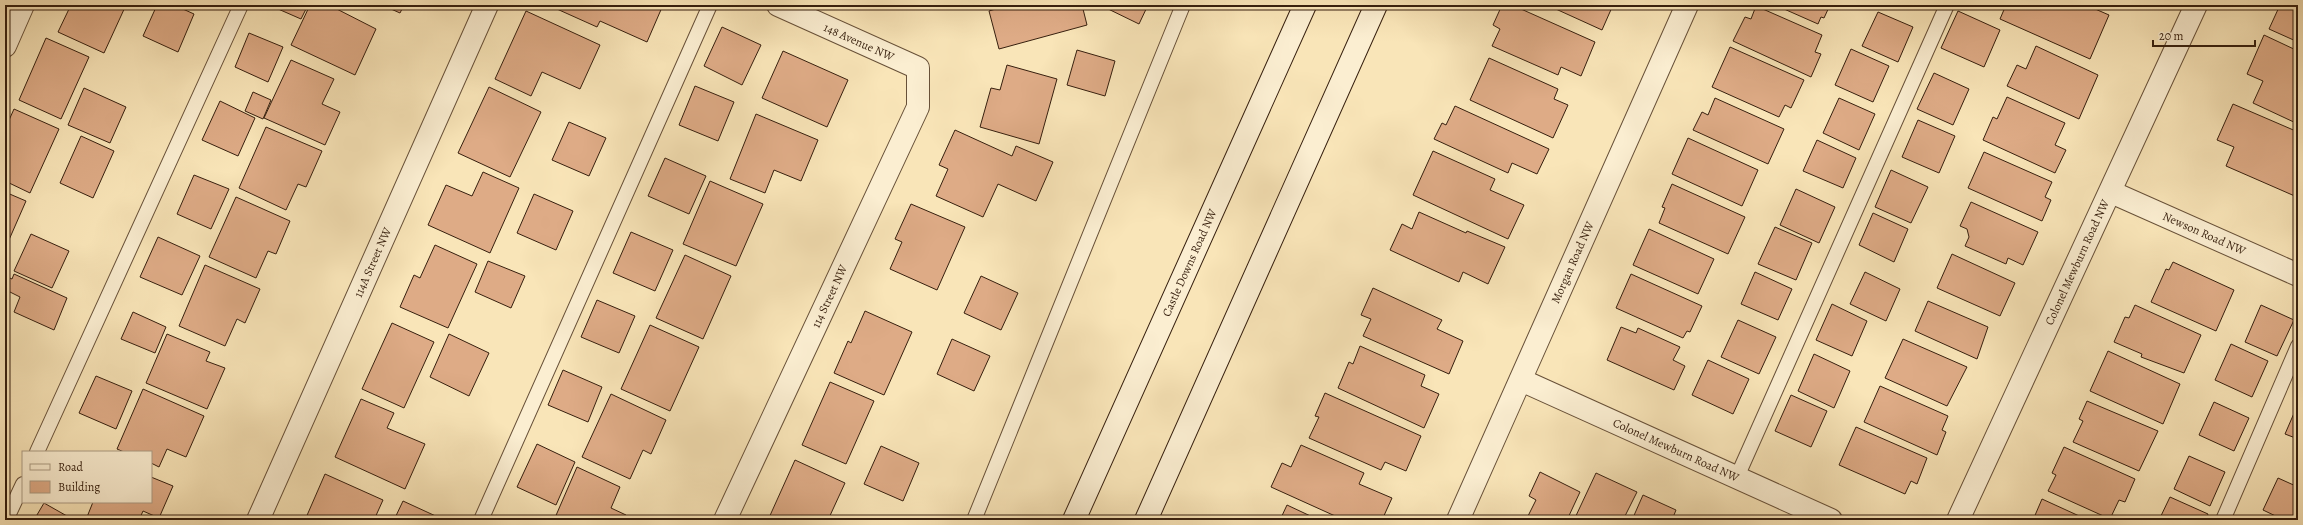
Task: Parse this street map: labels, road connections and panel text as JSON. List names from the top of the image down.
{
  "streets": {
    "street": [
      "148 Avenue NW",
      "Newson Road NW",
      "114A Street NW",
      "Castle Downs Road NW",
      "Morgan Road NW",
      "Colonel Mewburn Road NW",
      "114 Street NW"
    ]
  },
  "crossings": [
    ["148 Avenue NW", "114 Street NW"],
    ["Newson Road NW", "Colonel Mewburn Road NW"],
    ["Morgan Road NW", "Colonel Mewburn Road NW"]
  ],
  "legend": ["Road", "Building"],
  "scale_bar": "20 m"
}
